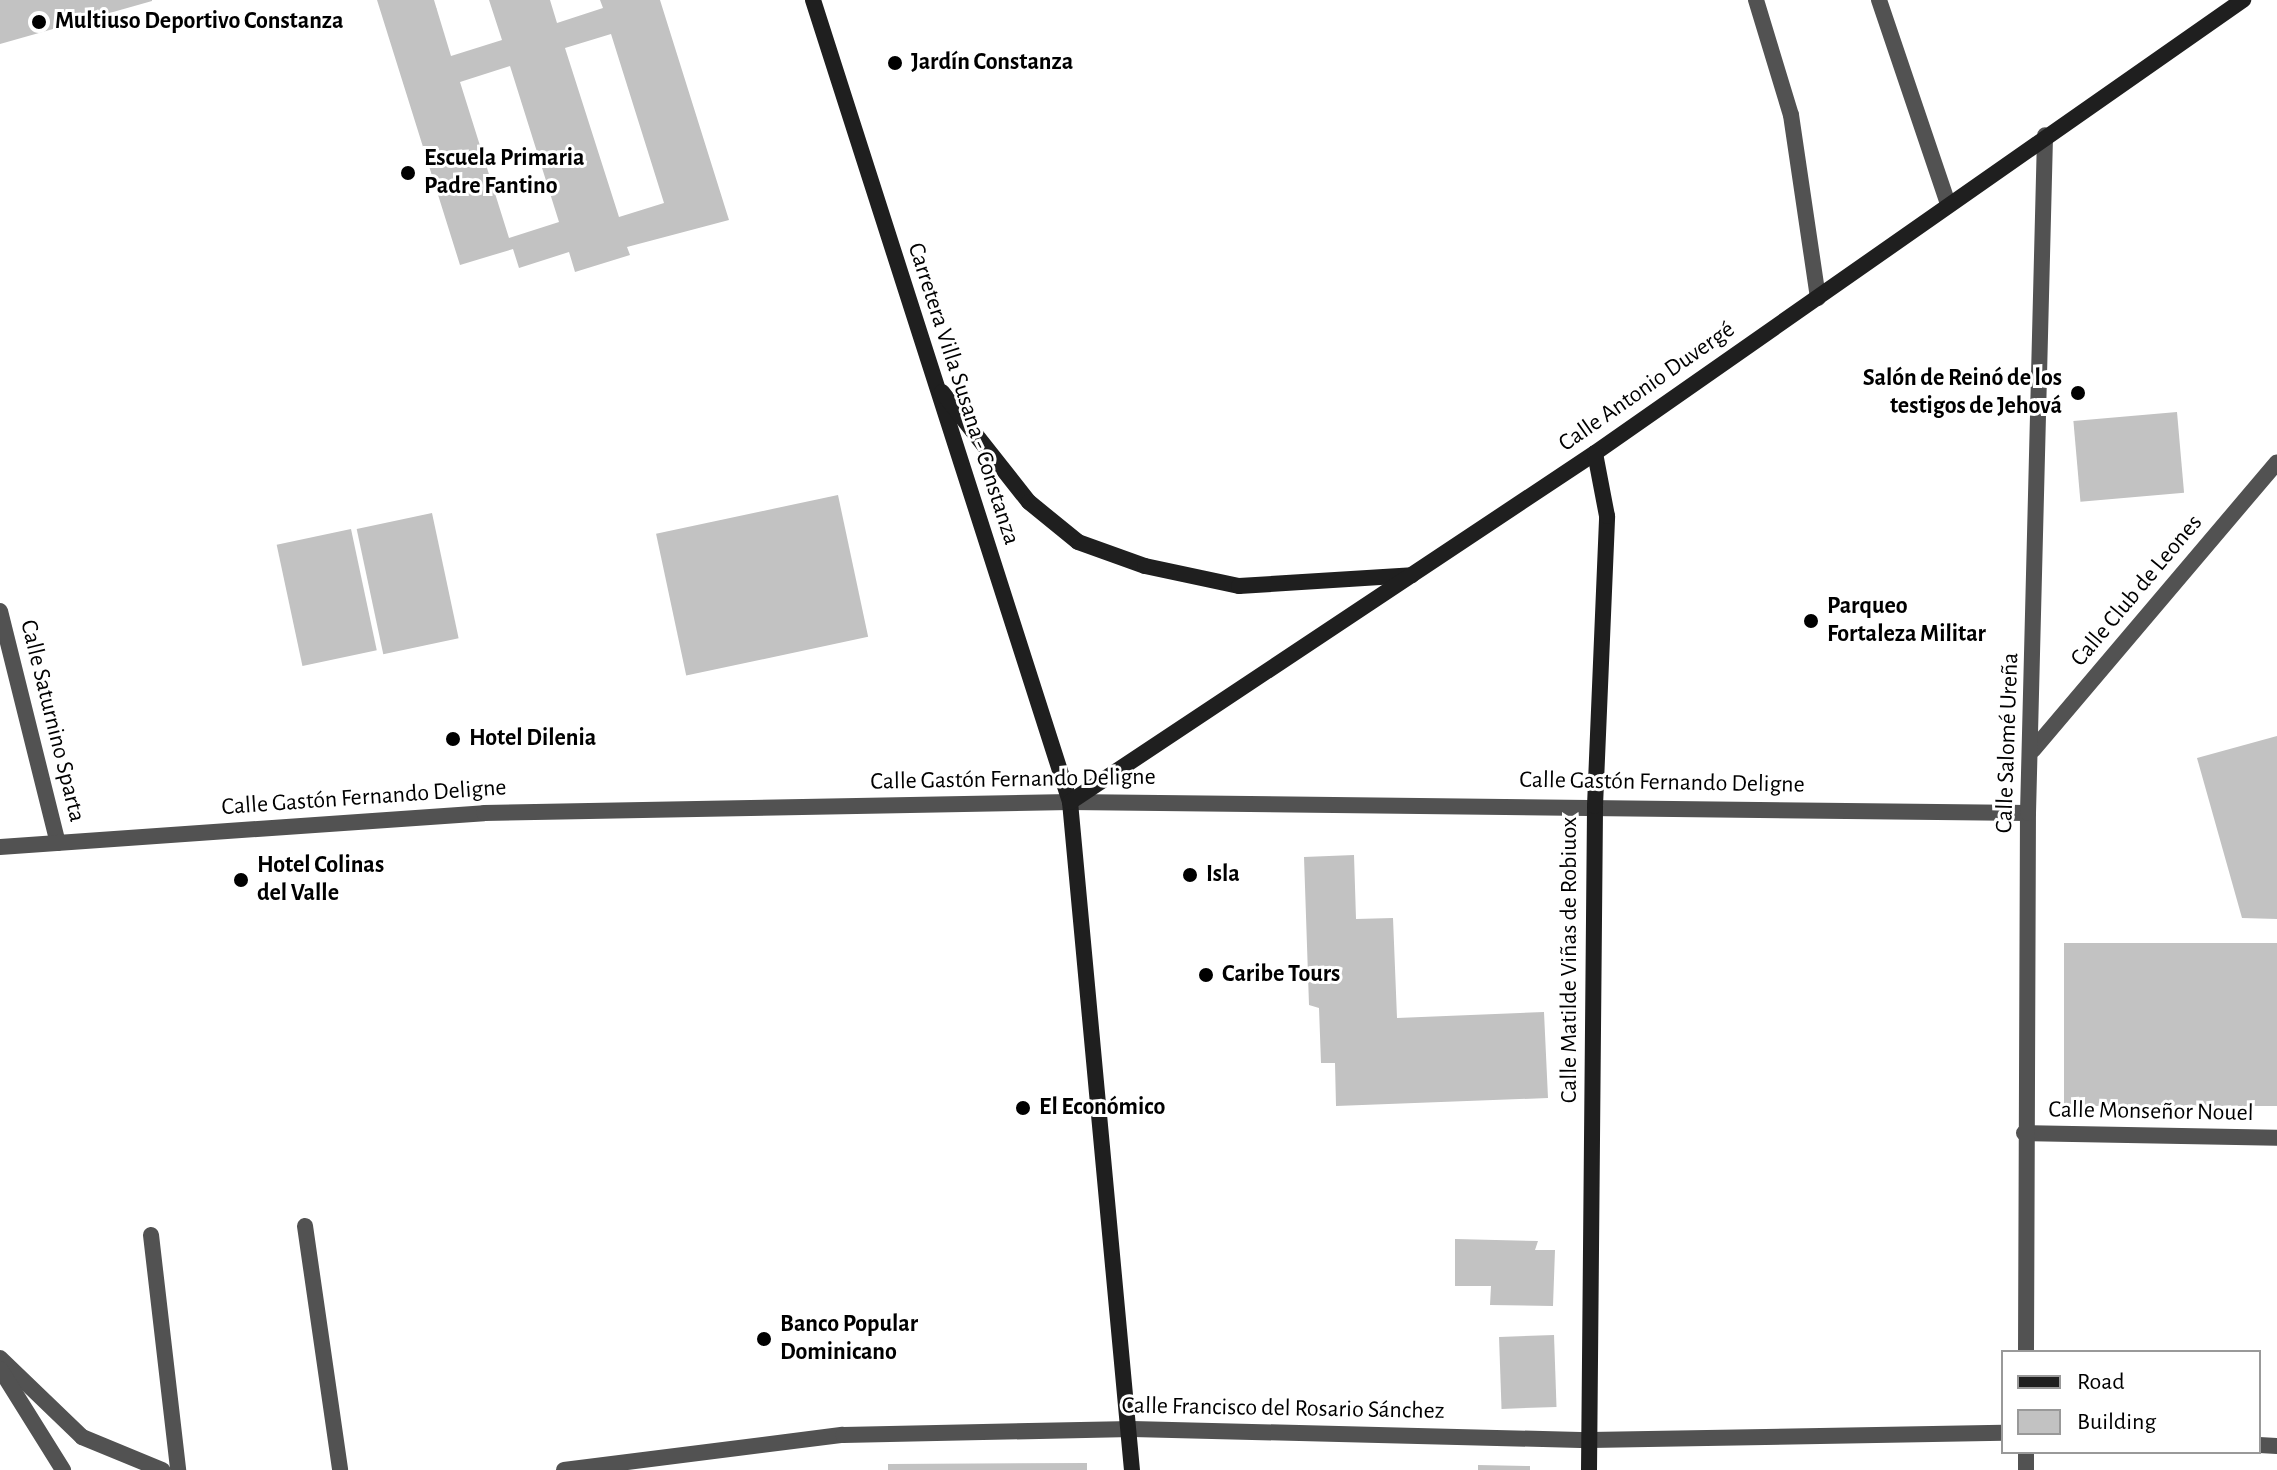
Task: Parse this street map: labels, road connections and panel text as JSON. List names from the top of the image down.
{
  "streets": {
    "main road": ["Calle Antonio Duvergé", "Carretera Villa Susana - Constanza", "Calle Matilde Viñas de Robiuox"],
    "street": [
      "Calle Club de Leones",
      "Calle Saturnino Sparta",
      "Calle Salomé Ureña",
      "Calle Gastón Fernando Deligne",
      "Calle Monseñor Nouel",
      "Calle Francisco del Rosario Sánchez"
    ]
  },
  "crossings": [
    ["Calle Antonio Duvergé", "Carretera Villa Susana - Constanza"],
    ["Calle Antonio Duvergé", "Calle Salomé Ureña"],
    ["Calle Antonio Duvergé", "Calle Gastón Fernando Deligne"],
    ["Calle Antonio Duvergé", "Calle Matilde Viñas de Robiuox"],
    ["Carretera Villa Susana - Constanza", "Calle Gastón Fernando Deligne"],
    ["Carretera Villa Susana - Constanza", "Calle Francisco del Rosario Sánchez"],
    ["Calle Club de Leones", "Calle Salomé Ureña"],
    ["Calle Saturnino Sparta", "Calle Gastón Fernando Deligne"],
    ["Calle Salomé Ureña", "Calle Gastón Fernando Deligne"],
    ["Calle Salomé Ureña", "Calle Monseñor Nouel"],
    ["Calle Gastón Fernando Deligne", "Calle Matilde Viñas de Robiuox"],
    ["Calle Matilde Viñas de Robiuox", "Calle Francisco del Rosario Sánchez"]
  ],
  "places": [
    "Multiuso Deportivo Constanza",
    "Jardín Constanza",
    "Escuela Primaria Padre Fantino",
    "Salón de Reinó de los testigos de Jehová",
    "Parqueo Fortaleza Militar",
    "Hotel Dilenia",
    "Isla",
    "Hotel Colinas del Valle",
    "Caribe Tours",
    "El Económico",
    "Banco Popular Dominicano"
  ],
  "legend": ["Road", "Building"]
}
